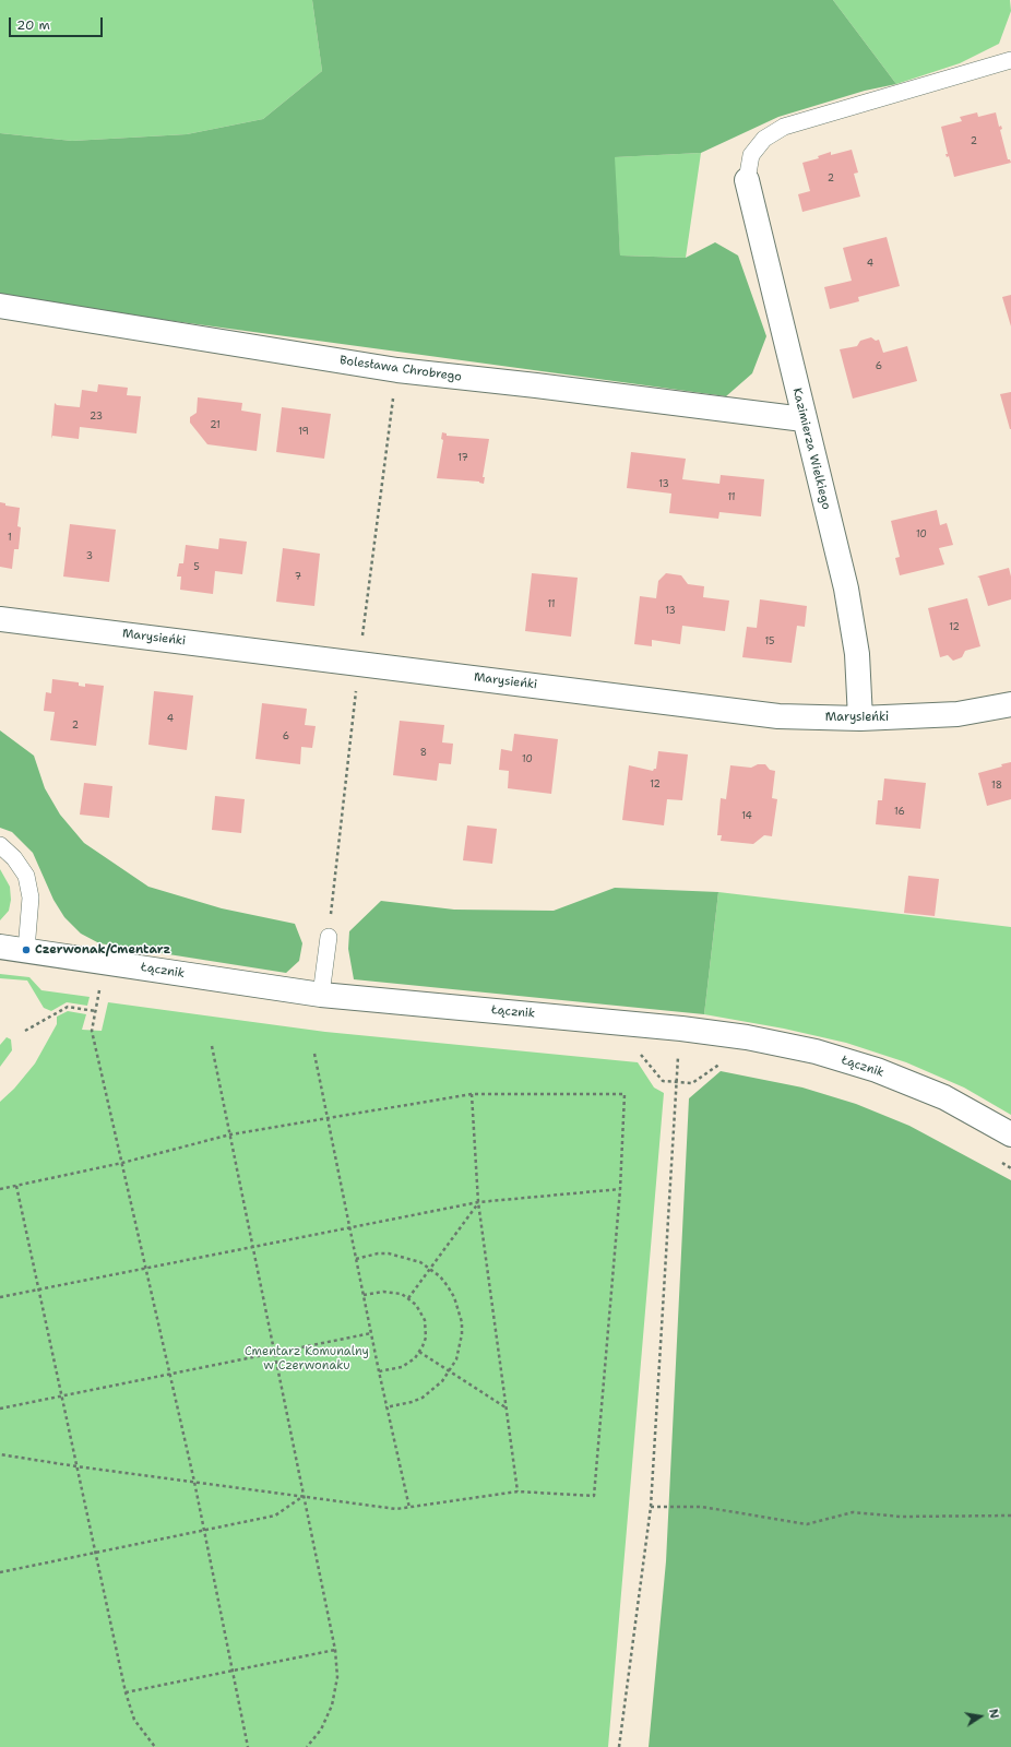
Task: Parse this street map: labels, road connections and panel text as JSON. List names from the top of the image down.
{
  "streets": {
    "street": [
      "Bolesława Chrobrego",
      "Kazimierza Wielkiego",
      "Marysieńki",
      "Łącznik"
    ]
  },
  "crossings": [
    ["Bolesława Chrobrego", "Kazimierza Wielkiego"],
    ["Kazimierza Wielkiego", "Marysieńki"]
  ],
  "parks": ["Cmentarz Komunalny w Czerwonaku"],
  "places": ["Czerwonak/Cmentarz"],
  "house_numbers": [
    "2",
    "2",
    "4",
    "6",
    "23",
    "21",
    "19",
    "17",
    "13",
    "11",
    "10",
    "1",
    "3",
    "5",
    "7",
    "11",
    "13",
    "12",
    "15",
    "4",
    "2",
    "6",
    "8",
    "10",
    "12",
    "18",
    "16",
    "14"
  ],
  "scale_bar": "20 m",
  "north": "right"
}
